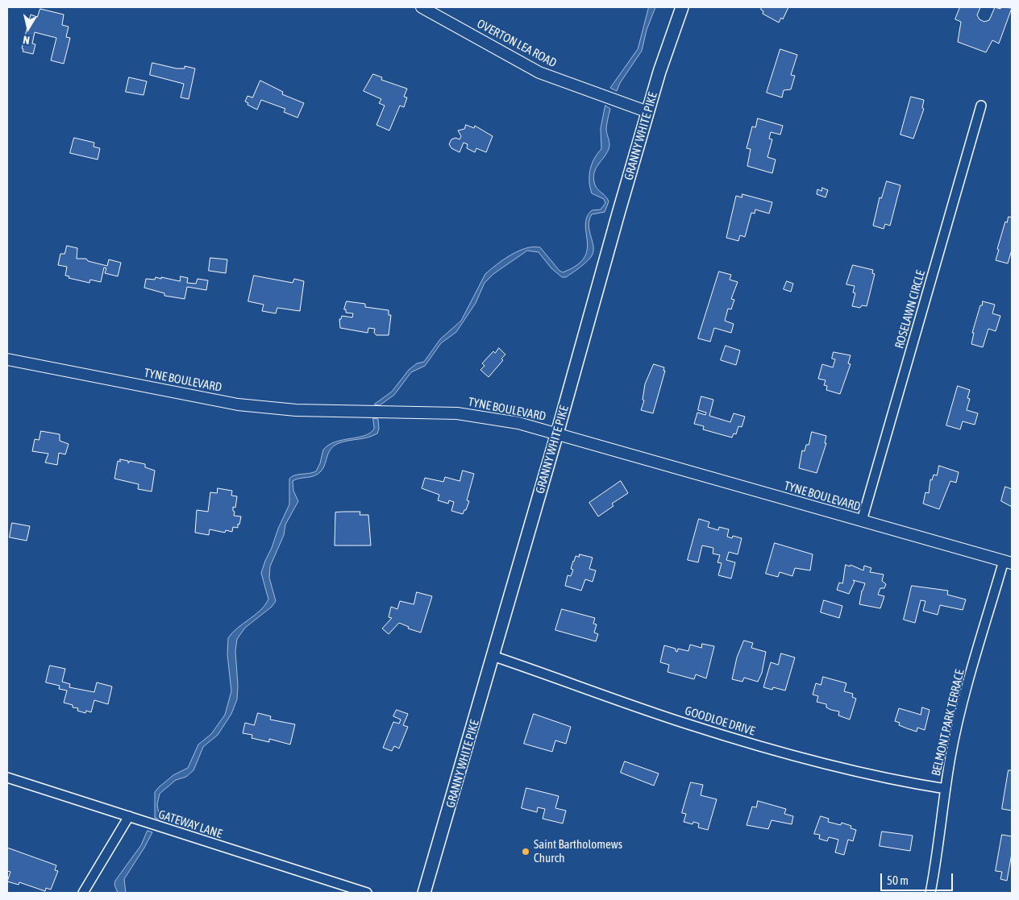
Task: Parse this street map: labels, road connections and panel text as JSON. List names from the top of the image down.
{
  "streets": {
    "main road": ["GRANNY WHITE PIKE"],
    "street": [
      "OVERTON LEA ROAD",
      "ROSELAWN CIRCLE",
      "TYNE BOULEVARD",
      "GOODLOE DRIVE",
      "BELMONT PARK TERRACE",
      "GATEWAY LANE"
    ]
  },
  "crossings": [
    ["OVERTON LEA ROAD", "GRANNY WHITE PIKE"],
    ["GRANNY WHITE PIKE", "TYNE BOULEVARD"],
    ["GRANNY WHITE PIKE", "GOODLOE DRIVE"],
    ["ROSELAWN CIRCLE", "TYNE BOULEVARD"],
    ["TYNE BOULEVARD", "BELMONT PARK TERRACE"],
    ["GOODLOE DRIVE", "BELMONT PARK TERRACE"]
  ],
  "places": ["Saint Bartholomews Church"],
  "scale_bar": "50 m",
  "north": "bottom"
}
